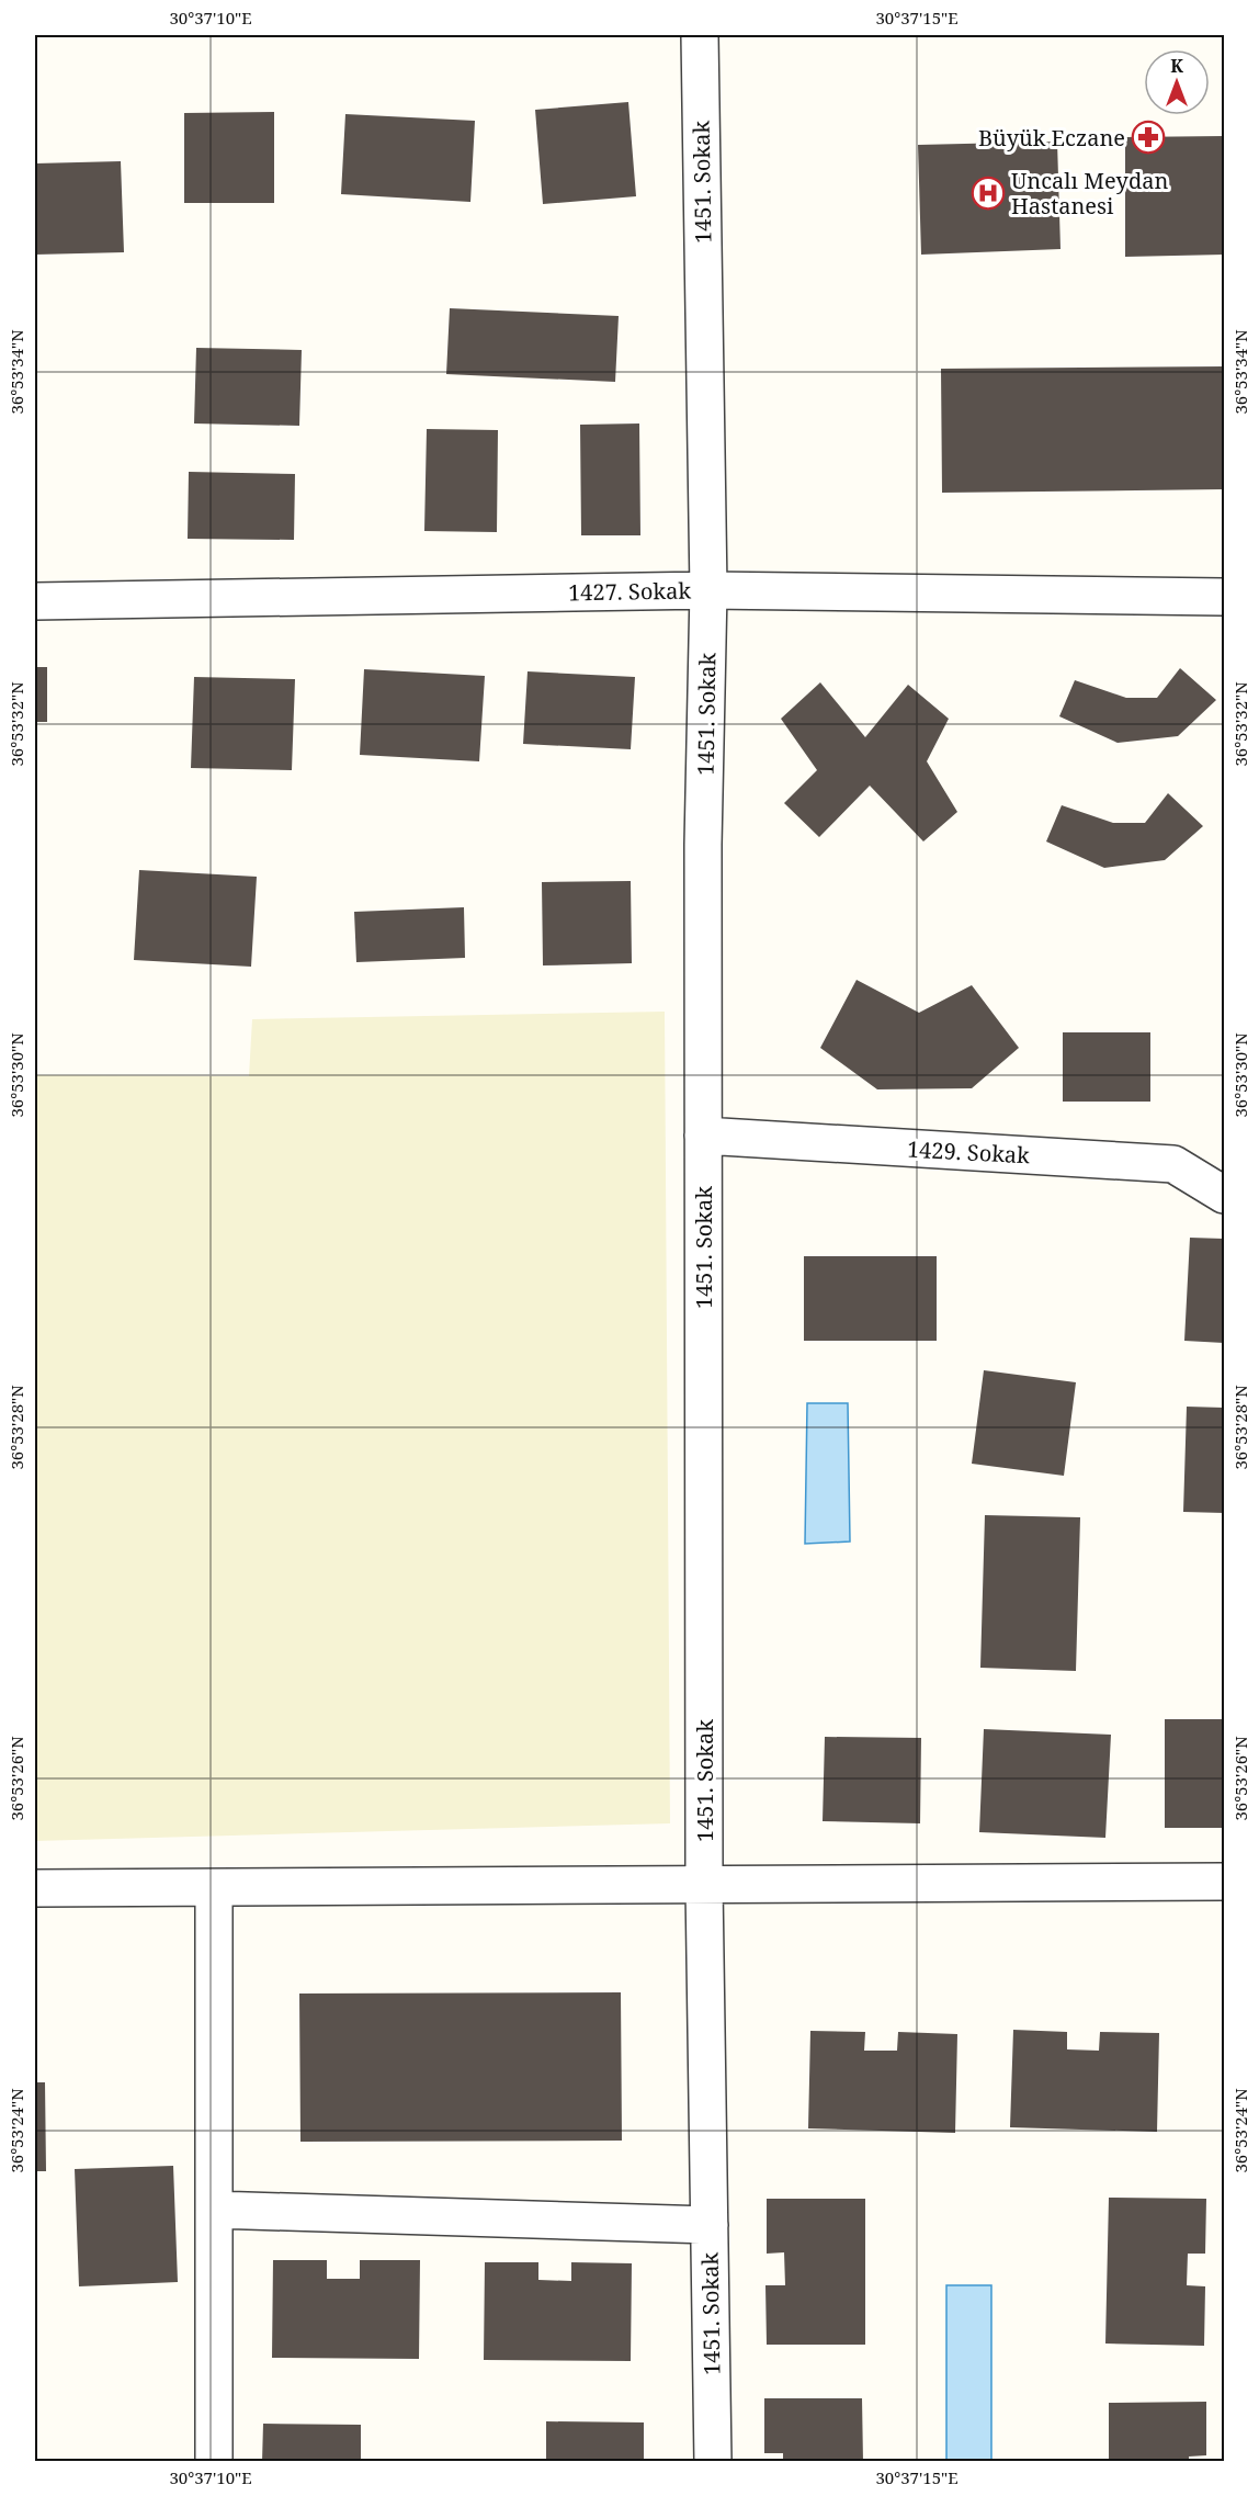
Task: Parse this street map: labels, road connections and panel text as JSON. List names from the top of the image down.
{
  "streets": {
    "street": ["1451. Sokak", "1427. Sokak", "1429. Sokak"]
  },
  "crossings": [
    ["1451. Sokak", "1427. Sokak"],
    ["1451. Sokak", "1429. Sokak"]
  ],
  "places": {
    "pharmacy": ["Büyük Eczane"],
    "hospital": ["Uncalı Meydan Hastanesi"]
  },
  "north": "top",
  "coordinates": [
    "30°37'10\"E",
    "30°37'15\"E",
    "36°53'34\"N",
    "36°53'32\"N",
    "36°53'30\"N",
    "36°53'28\"N",
    "36°53'26\"N",
    "36°53'24\"N"
  ]
}
